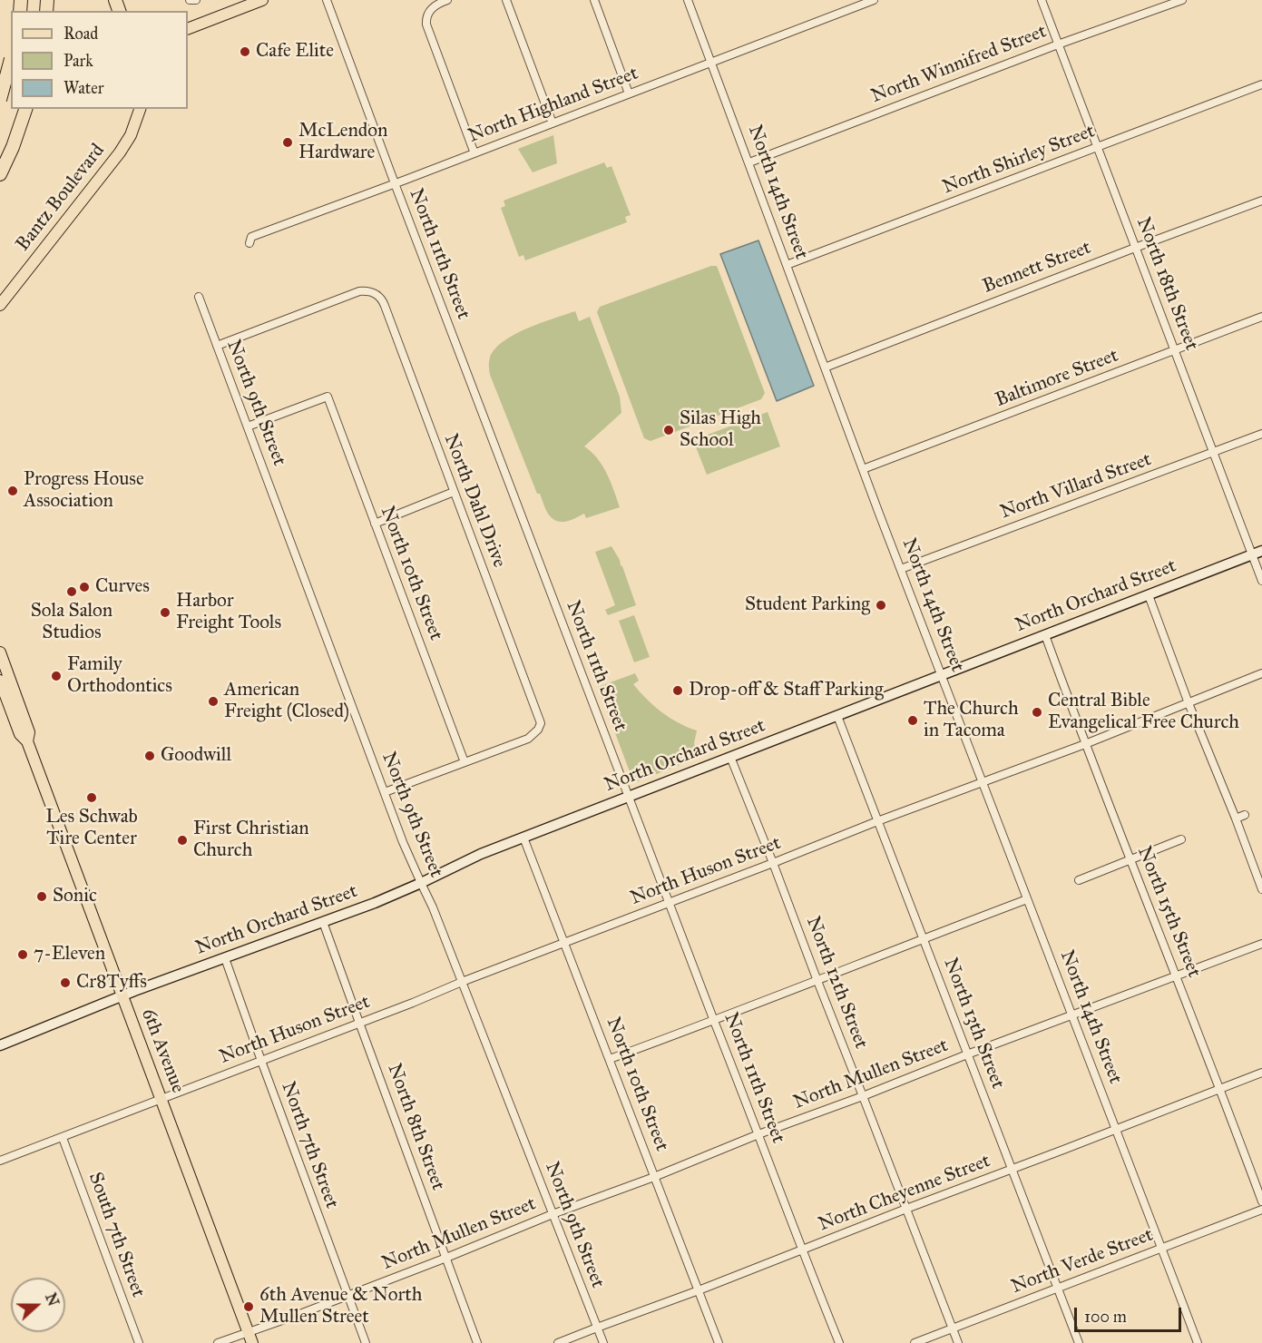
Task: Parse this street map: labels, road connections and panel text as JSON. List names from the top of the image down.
{
  "streets": {
    "main road": ["Bantz Boulevard", "6th Avenue"],
    "street": [
      "North Winnifred Street",
      "North Highland Street",
      "North Shirley Street",
      "North 14th Street",
      "North 11th Street",
      "Bennett Street",
      "North 18th Street",
      "Baltimore Street",
      "North 9th Street",
      "North Villard Street",
      "North Dahl Drive",
      "North 10th Street",
      "North Orchard Street",
      "North Huson Street",
      "North 15th Street",
      "North 12th Street",
      "North 13th Street",
      "North Mullen Street",
      "North 8th Street",
      "North 7th Street",
      "North Cheyenne Street",
      "South 7th Street",
      "North Verde Street"
    ]
  },
  "crossings": [
    ["North Winnifred Street", "North 14th Street"],
    ["North Winnifred Street", "North 18th Street"],
    ["North Highland Street", "North 14th Street"],
    ["North Highland Street", "North 11th Street"],
    ["North Shirley Street", "North 14th Street"],
    ["North Shirley Street", "North 18th Street"],
    ["North 14th Street", "Bennett Street"],
    ["North 14th Street", "Baltimore Street"],
    ["North 14th Street", "North Villard Street"],
    ["North 14th Street", "North Orchard Street"],
    ["North 14th Street", "North Huson Street"],
    ["North 14th Street", "North Mullen Street"],
    ["North 14th Street", "North Cheyenne Street"],
    ["North 14th Street", "North Verde Street"],
    ["North 11th Street", "North Orchard Street"],
    ["North 11th Street", "North Huson Street"],
    ["North 11th Street", "North Mullen Street"],
    ["North 11th Street", "North Cheyenne Street"],
    ["Bennett Street", "North 18th Street"],
    ["North 18th Street", "Baltimore Street"],
    ["North 18th Street", "North Villard Street"],
    ["North 18th Street", "North Orchard Street"],
    ["North 9th Street", "North Dahl Drive"],
    ["North 9th Street", "North 10th Street"],
    ["North 9th Street", "North Orchard Street"],
    ["North 9th Street", "North Huson Street"],
    ["North 9th Street", "North Mullen Street"],
    ["North 9th Street", "North Cheyenne Street"],
    ["North Dahl Drive", "North 10th Street"],
    ["North 10th Street", "North Orchard Street"],
    ["North 10th Street", "North Huson Street"],
    ["North 10th Street", "North Mullen Street"],
    ["North 10th Street", "North Cheyenne Street"],
    ["North Orchard Street", "North 15th Street"],
    ["North Orchard Street", "North 12th Street"],
    ["North Orchard Street", "North 13th Street"],
    ["North Orchard Street", "6th Avenue"],
    ["North Orchard Street", "North 8th Street"],
    ["North Orchard Street", "North 7th Street"],
    ["North Huson Street", "North 15th Street"],
    ["North Huson Street", "North 12th Street"],
    ["North Huson Street", "North 13th Street"],
    ["North Huson Street", "6th Avenue"],
    ["North Huson Street", "North 8th Street"],
    ["North Huson Street", "North 7th Street"],
    ["North Huson Street", "South 7th Street"],
    ["North 15th Street", "North Mullen Street"],
    ["North 15th Street", "North Cheyenne Street"],
    ["North 12th Street", "North Mullen Street"],
    ["North 12th Street", "North Cheyenne Street"],
    ["North 12th Street", "North Verde Street"],
    ["North 13th Street", "North Mullen Street"],
    ["North 13th Street", "North Cheyenne Street"],
    ["North 13th Street", "North Verde Street"],
    ["6th Avenue", "North Mullen Street"],
    ["North Mullen Street", "North 8th Street"],
    ["North Mullen Street", "North 7th Street"]
  ],
  "places": [
    "Cafe Elite",
    "McLendon Hardware",
    "Silas High School",
    "Progress House Association",
    "Curves",
    "Sola Salon Studios",
    "Student Parking",
    "Harbor Freight Tools",
    "Family Orthodontics",
    "Drop-off & Staff Parking",
    "American Freight (Closed)",
    "Central Bible Evangelical Free Church",
    "The Church in Tacoma",
    "Goodwill",
    "Les Schwab Tire Center",
    "First Christian Church",
    "Sonic",
    "7-Eleven",
    "Cr8Tyffs",
    "6th Avenue & North Mullen Street"
  ],
  "legend": ["Road", "Park", "Water"],
  "scale_bar": "100 m",
  "north": "right"
}
